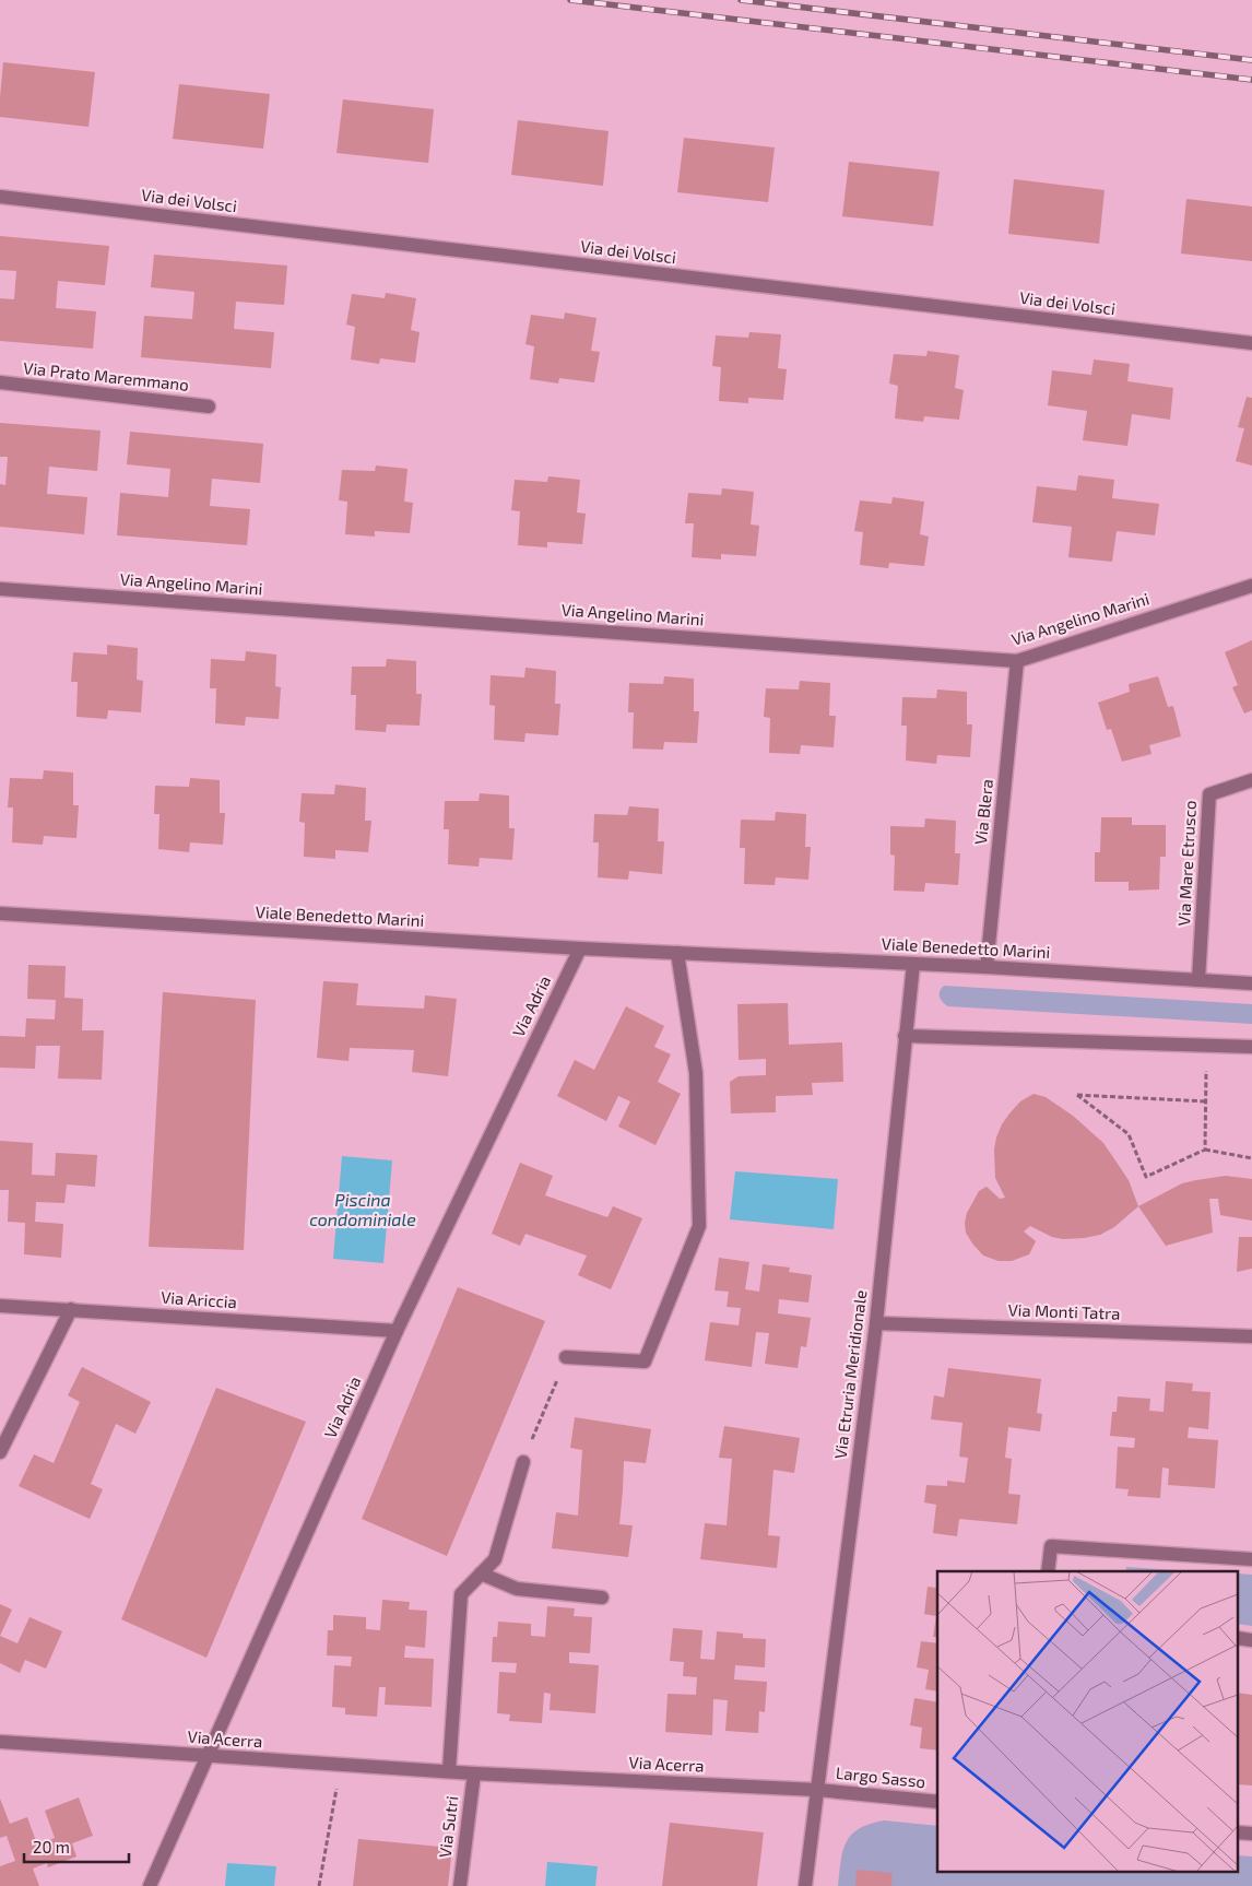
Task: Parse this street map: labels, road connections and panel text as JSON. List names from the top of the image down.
{
  "streets": {
    "street": [
      "Via dei Volsci",
      "Via Prato Maremmano",
      "Via Angelino Marini",
      "Via Blera",
      "Via Mare Etrusco",
      "Viale Benedetto Marini",
      "Via Adria",
      "Via Ariccia",
      "Via Monti Tatra",
      "Via Etruria Meridionale",
      "Via Acerra",
      "Largo Sasso",
      "Via Sutri"
    ]
  },
  "crossings": [
    ["Via Angelino Marini", "Via Blera"],
    ["Via Blera", "Viale Benedetto Marini"],
    ["Via Mare Etrusco", "Viale Benedetto Marini"],
    ["Viale Benedetto Marini", "Via Adria"],
    ["Viale Benedetto Marini", "Via Etruria Meridionale"],
    ["Via Adria", "Via Ariccia"],
    ["Via Adria", "Via Acerra"],
    ["Via Monti Tatra", "Via Etruria Meridionale"],
    ["Via Etruria Meridionale", "Via Acerra"],
    ["Via Etruria Meridionale", "Largo Sasso"],
    ["Via Acerra", "Largo Sasso"],
    ["Via Acerra", "Via Sutri"]
  ],
  "water": ["Piscina condominiale"],
  "scale_bar": "20 m"
}
